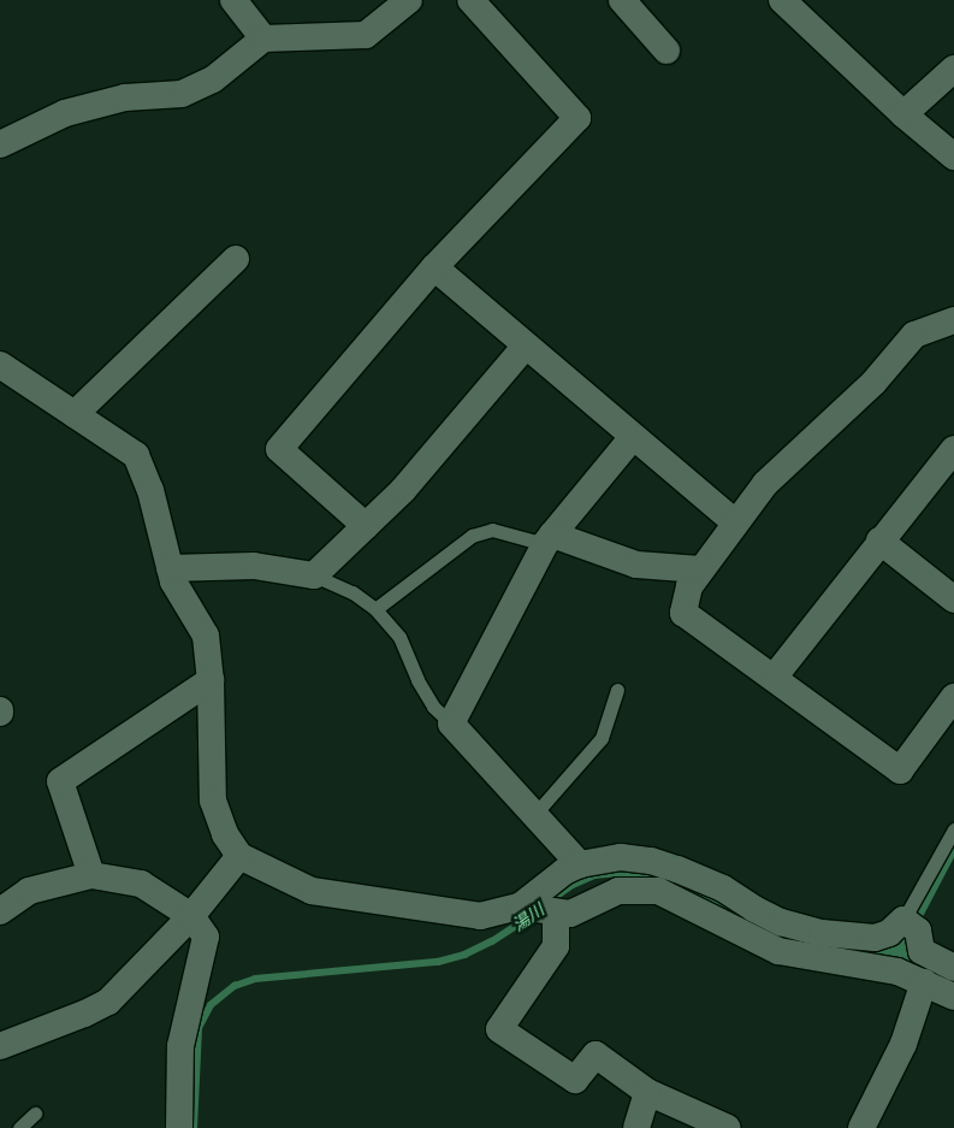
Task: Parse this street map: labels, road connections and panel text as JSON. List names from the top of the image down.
{
  "water": ["湯川"]
}
